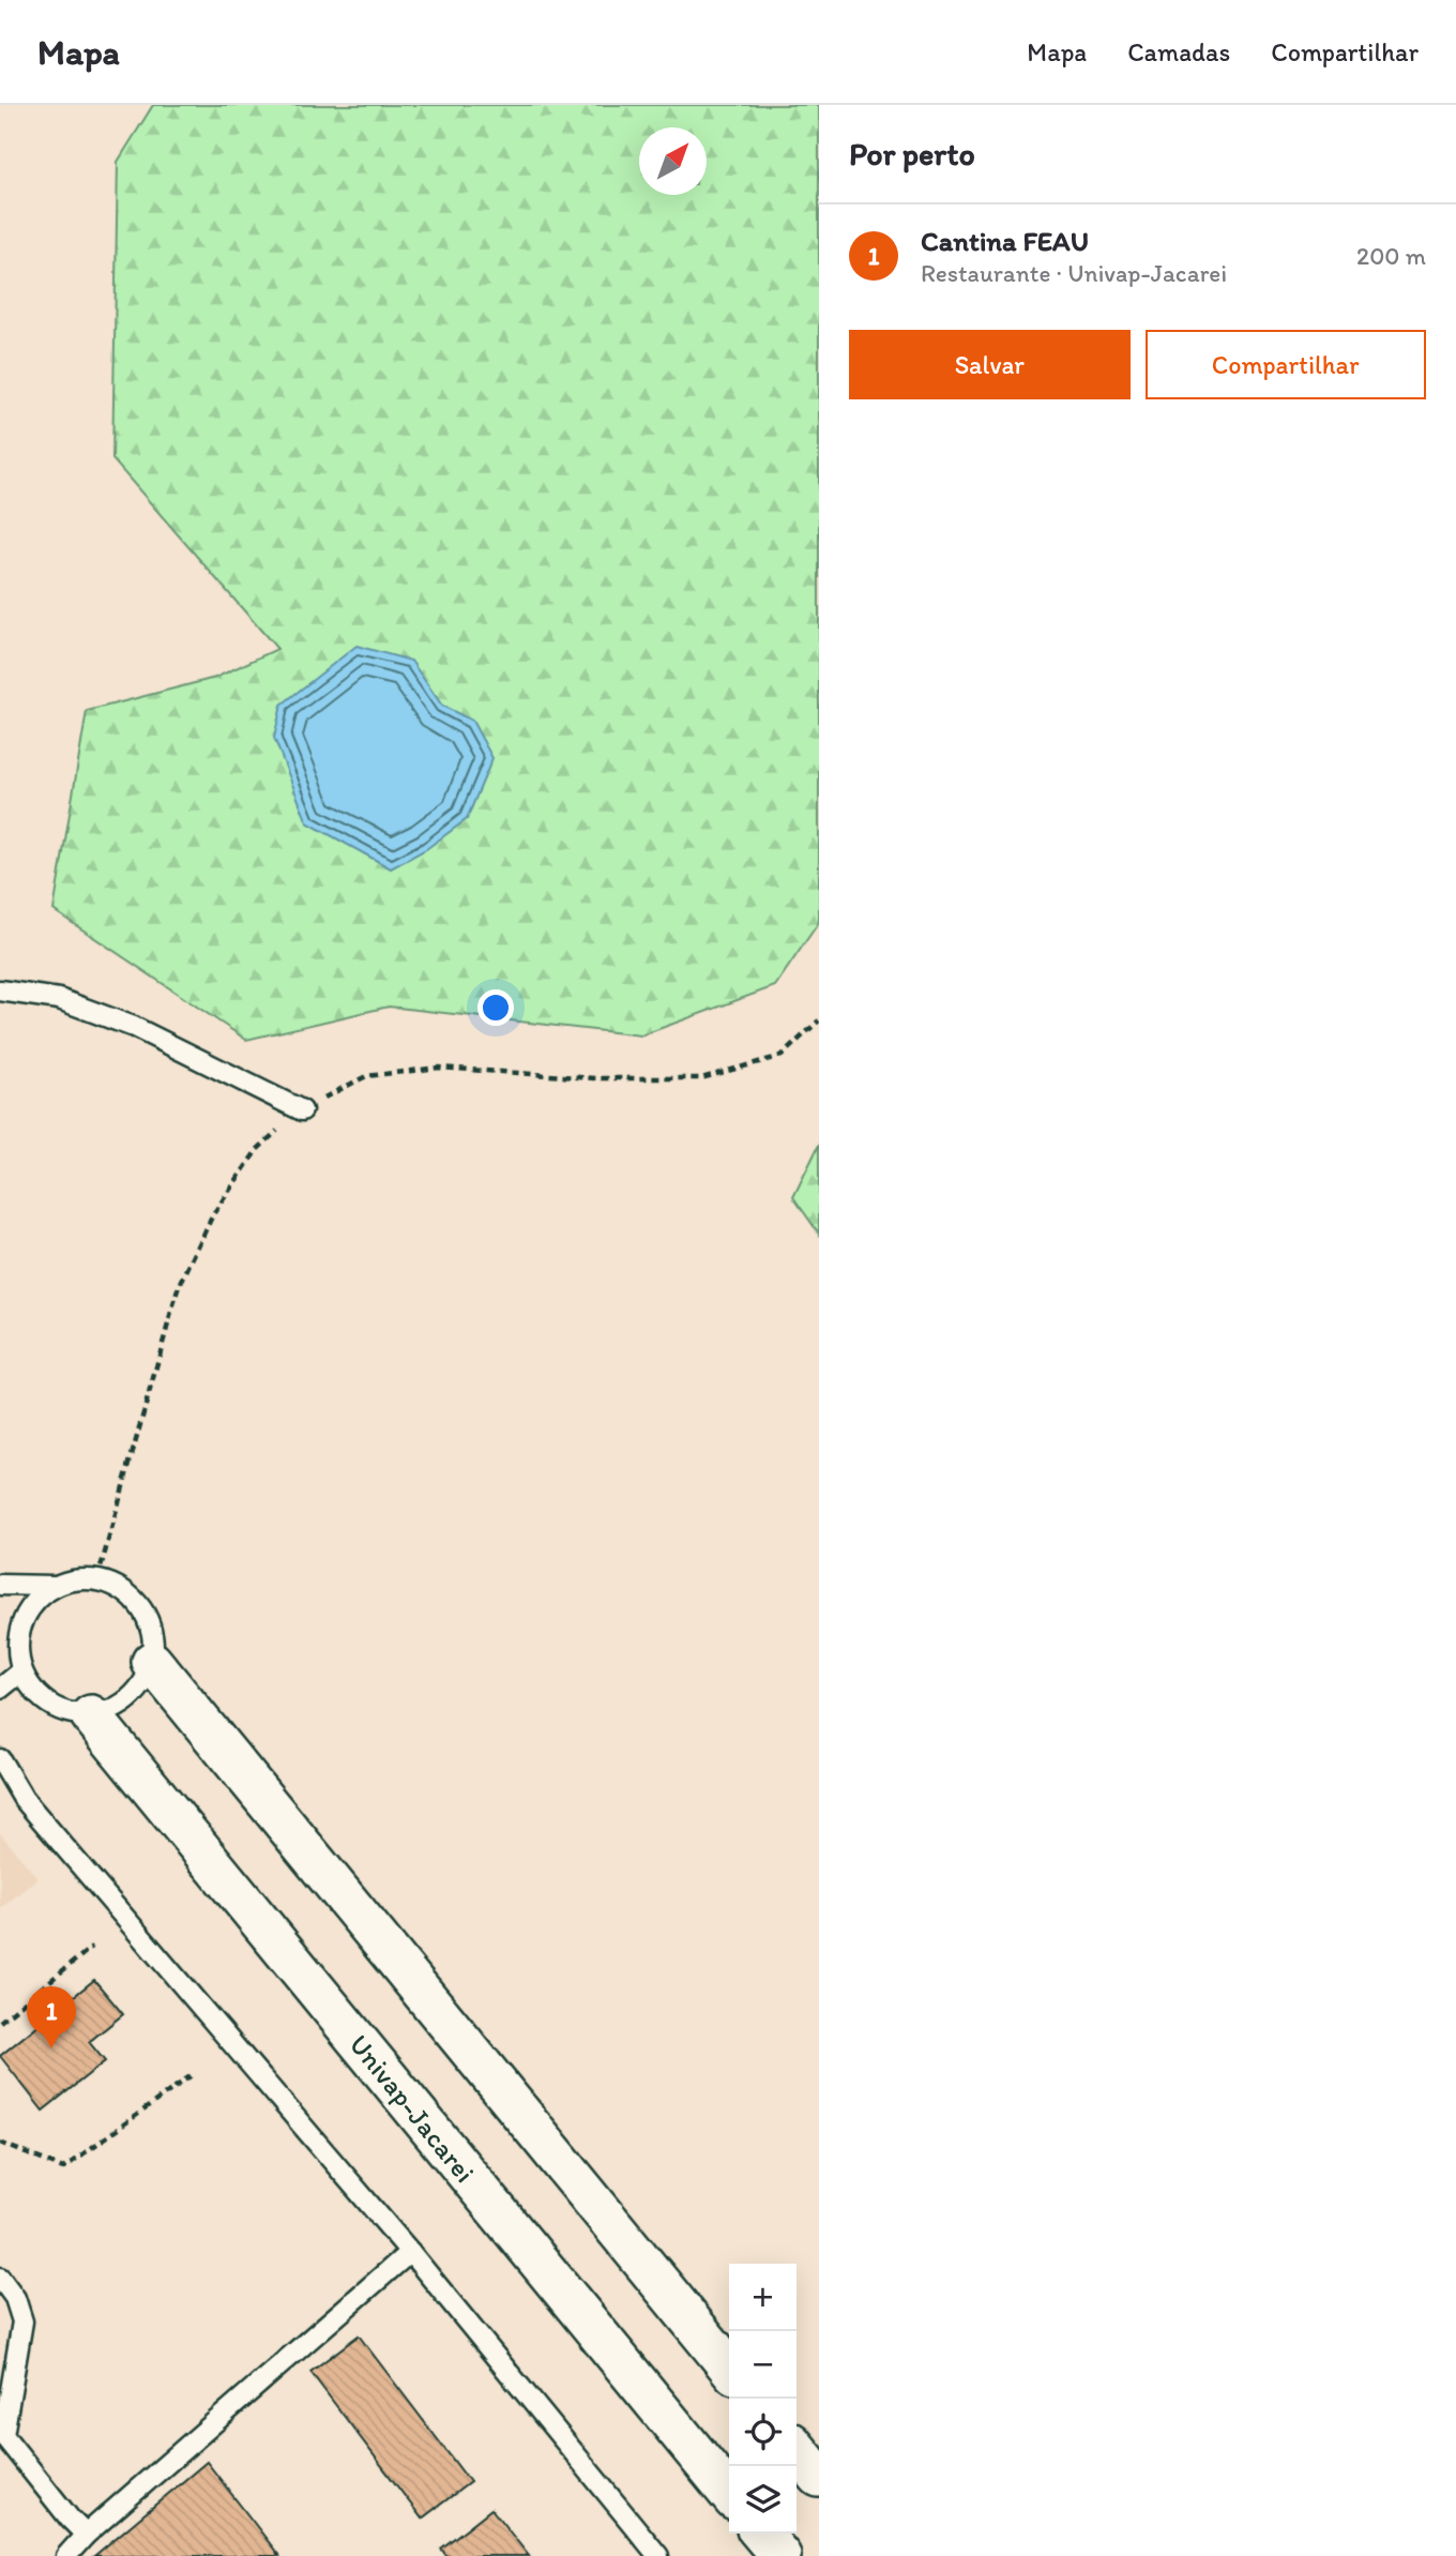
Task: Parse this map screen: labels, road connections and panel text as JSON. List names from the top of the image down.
{
  "streets": {
    "street": ["Univap-Jacarei"]
  },
  "north": "top right",
  "page": {
    "header": "Mapa",
    "nav": ["Mapa", "Camadas", "Compartilhar"],
    "heading": "Por perto",
    "list": [
      {
        "mark": "1",
        "name": "Cantina FEAU",
        "note": "Restaurante · Univap-Jacarei",
        "value": "200 m"
      }
    ],
    "buttons": ["Salvar", "Compartilhar"],
    "pins": "1",
    "map_buttons": ["+", "−"]
  }
}
